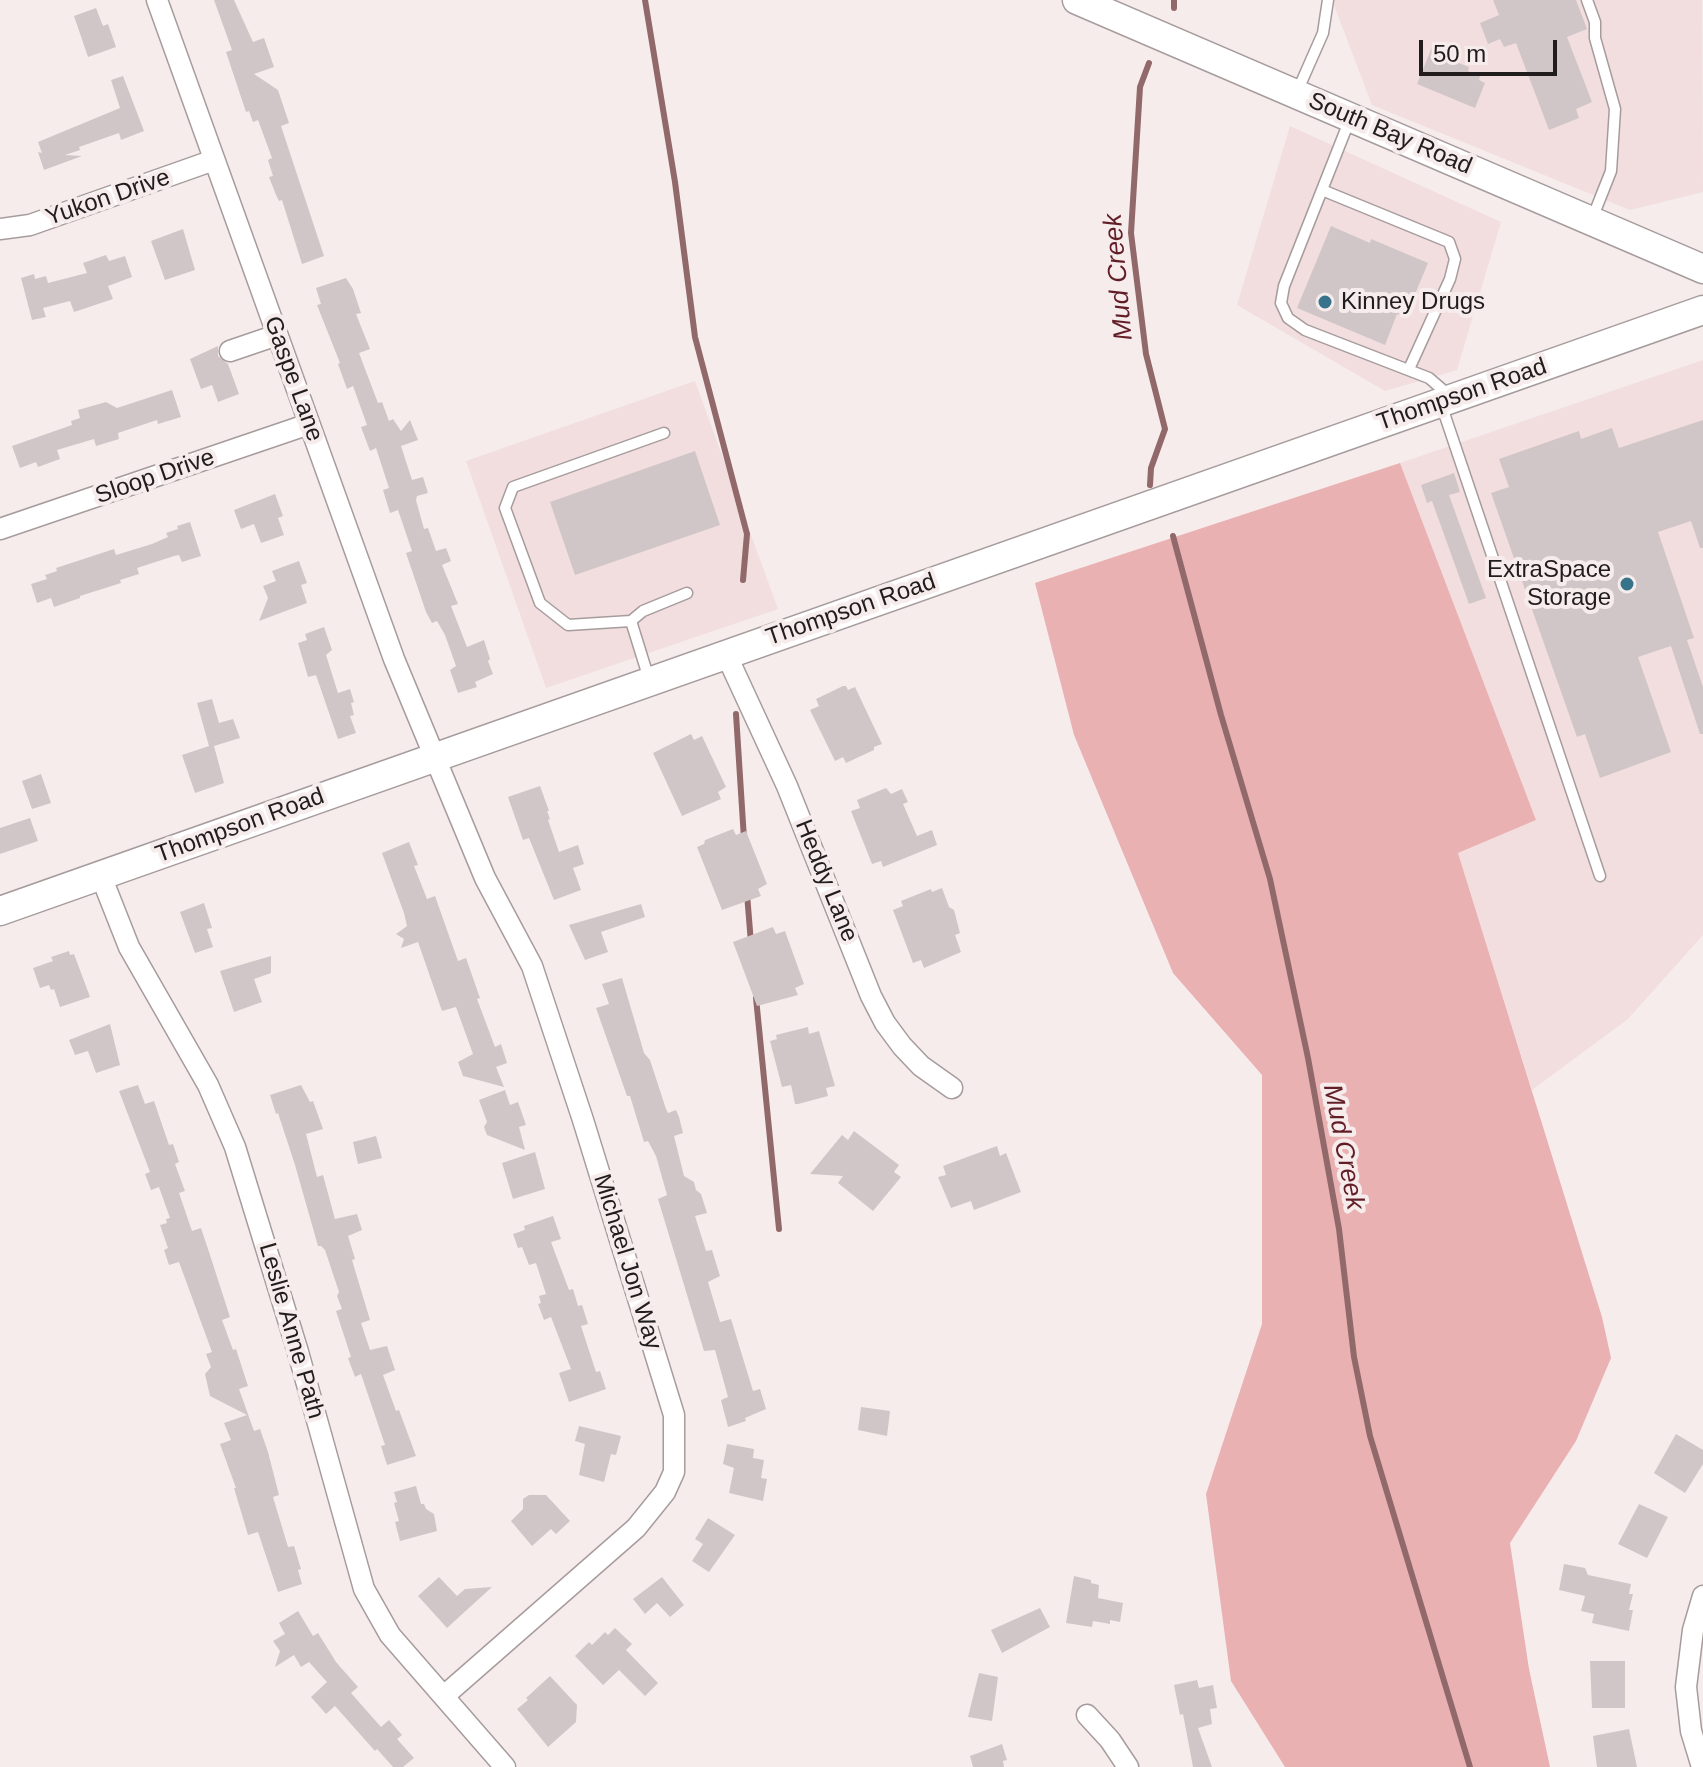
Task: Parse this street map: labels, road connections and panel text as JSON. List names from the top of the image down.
{
  "streets": {
    "street": [
      "South Bay Road",
      "Yukon Drive",
      "Gaspe Lane",
      "Thompson Road",
      "Sloop Drive",
      "Heddy Lane",
      "Michael Jon Way",
      "Leslie Anne Path"
    ]
  },
  "crossings": [
    ["Yukon Drive", "Gaspe Lane"],
    ["Gaspe Lane", "Thompson Road"],
    ["Gaspe Lane", "Sloop Drive"],
    ["Gaspe Lane", "Michael Jon Way"],
    ["Thompson Road", "Heddy Lane"],
    ["Thompson Road", "Michael Jon Way"],
    ["Thompson Road", "Leslie Anne Path"],
    ["Michael Jon Way", "Leslie Anne Path"]
  ],
  "water": ["Mud Creek"],
  "places": ["Kinney Drugs", "ExtraSpace Storage"],
  "scale_bar": "50 m"
}
